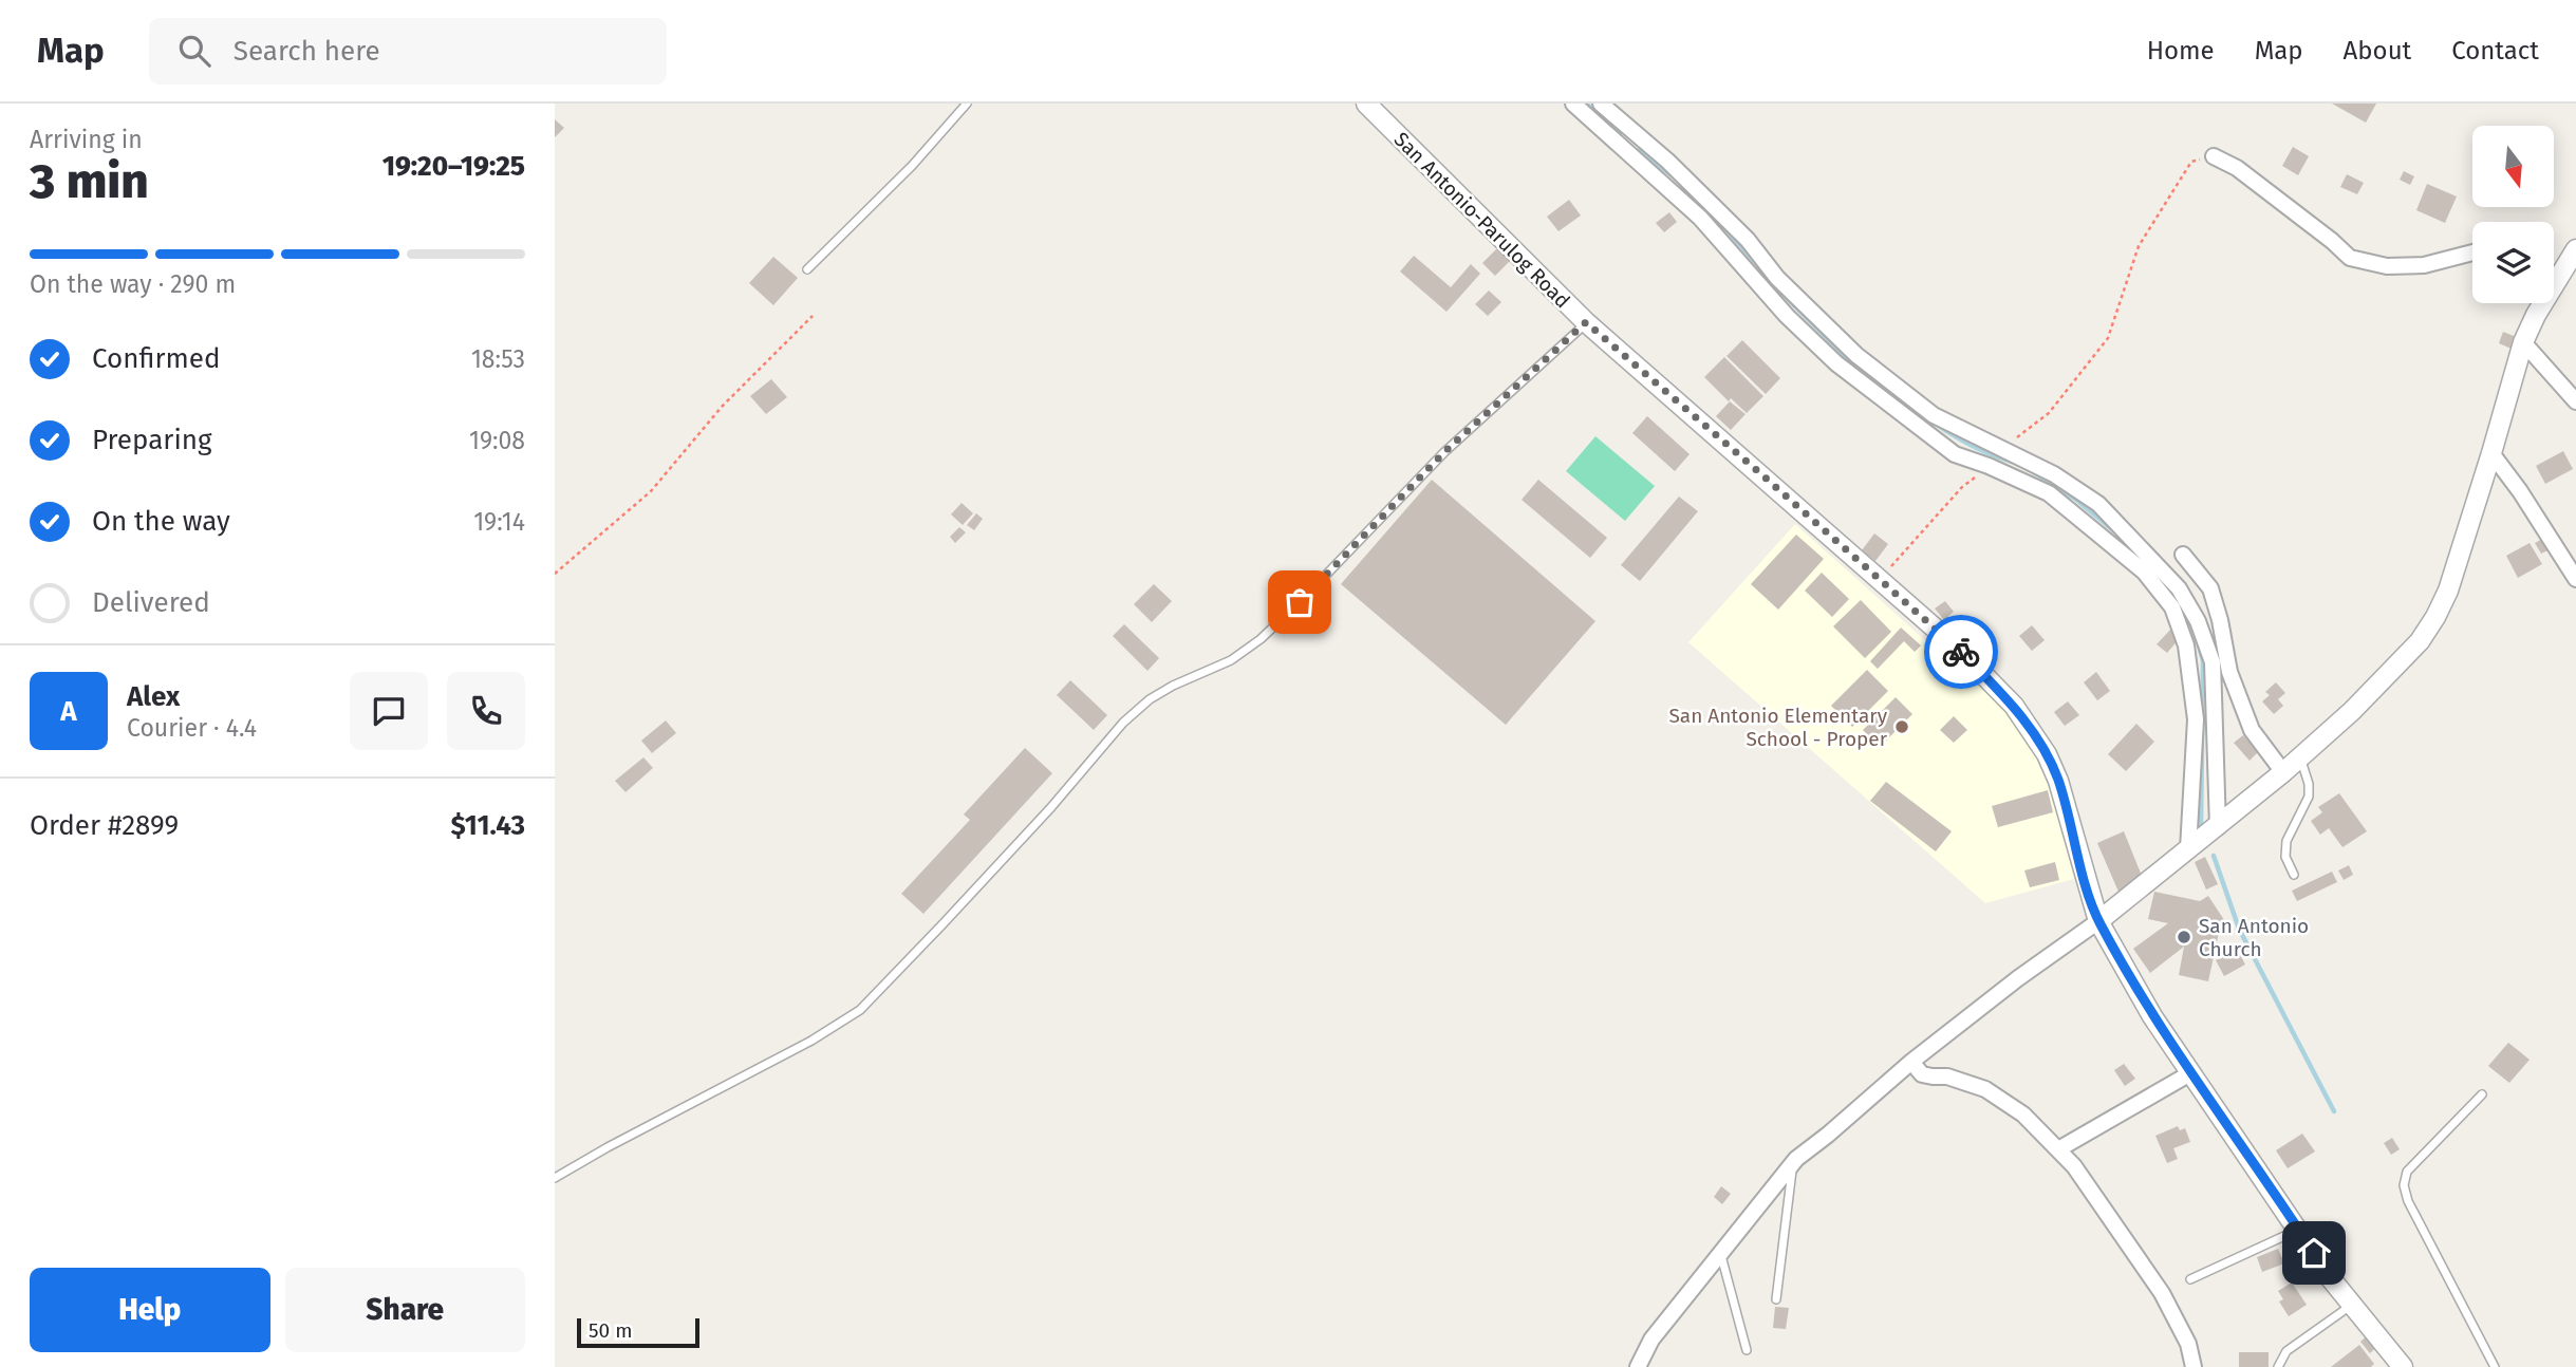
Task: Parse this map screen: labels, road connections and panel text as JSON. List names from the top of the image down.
{
  "streets": {
    "street": ["San Antonio-Parulog Road"]
  },
  "places": ["San Antonio Elementary School - Proper", "San Antonio Church"],
  "scale_bar": "50 m",
  "north": "bottom",
  "page": {
    "header": "Map",
    "search": "Search here",
    "nav": [
      "Home",
      "Map",
      "About",
      "Contact"
    ],
    "heading": ["3 min", "Arriving in", "19:20–19:25"],
    "panel": [
      "Alex",
      "Courier · 4.4",
      "Order #2899",
      "$11.43"
    ],
    "bar": "On the way · 290 m",
    "list": [
      ["Confirmed", "18:53"],
      ["Preparing", "19:08"],
      ["On the way", "19:14"],
      "Delivered"
    ],
    "round": "A",
    "buttons": ["Help", "Share"],
    "scale": "50 m"
  }
}
